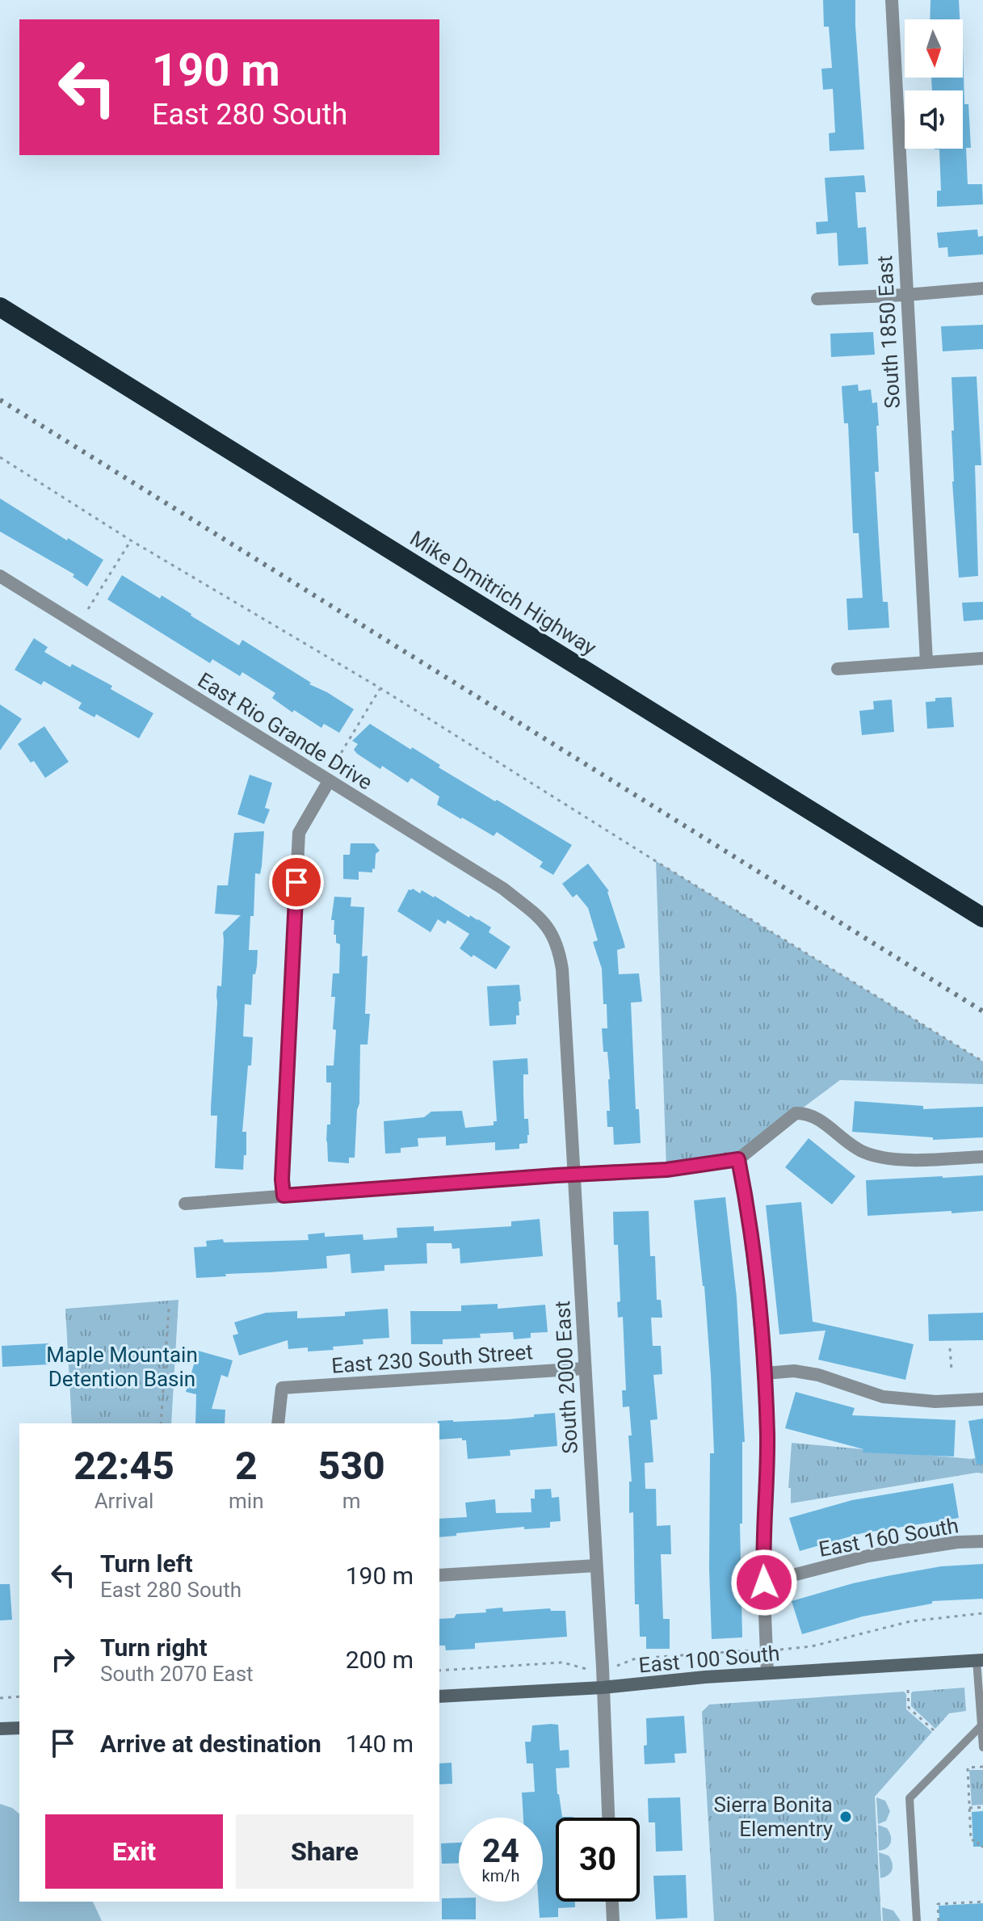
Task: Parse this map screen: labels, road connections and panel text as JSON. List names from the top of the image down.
{
  "streets": {
    "highway": ["Mike Dmitrich Highway"],
    "street": [
      "South 1850 East",
      "East Rio Grande Drive",
      "East 230 South Street",
      "South 2000 East",
      "East 160 South",
      "East 100 South"
    ]
  },
  "crossings": [
    ["East Rio Grande Drive", "South 2000 East"],
    ["East 230 South Street", "South 2000 East"],
    ["South 2000 East", "East 100 South"]
  ],
  "parks": ["Maple Mountain Detention Basin"],
  "places": ["Sierra Bonita Elementry"],
  "north": "bottom",
  "page": {
    "turn": ["190 m", "East 280 South"],
    "eta": [
      "22:45",
      "Arrival",
      "2",
      "min",
      "530",
      "m"
    ],
    "list": [
      {
        "name": "Turn left",
        "note": "East 280 South",
        "value": "190 m"
      },
      {
        "name": "Turn right",
        "note": "South 2070 East",
        "value": "200 m"
      },
      {
        "name": "Arrive at destination",
        "value": "140 m"
      }
    ],
    "buttons": ["Exit", "Share"],
    "speed": "24 km/h",
    "limit": "30"
  }
}
